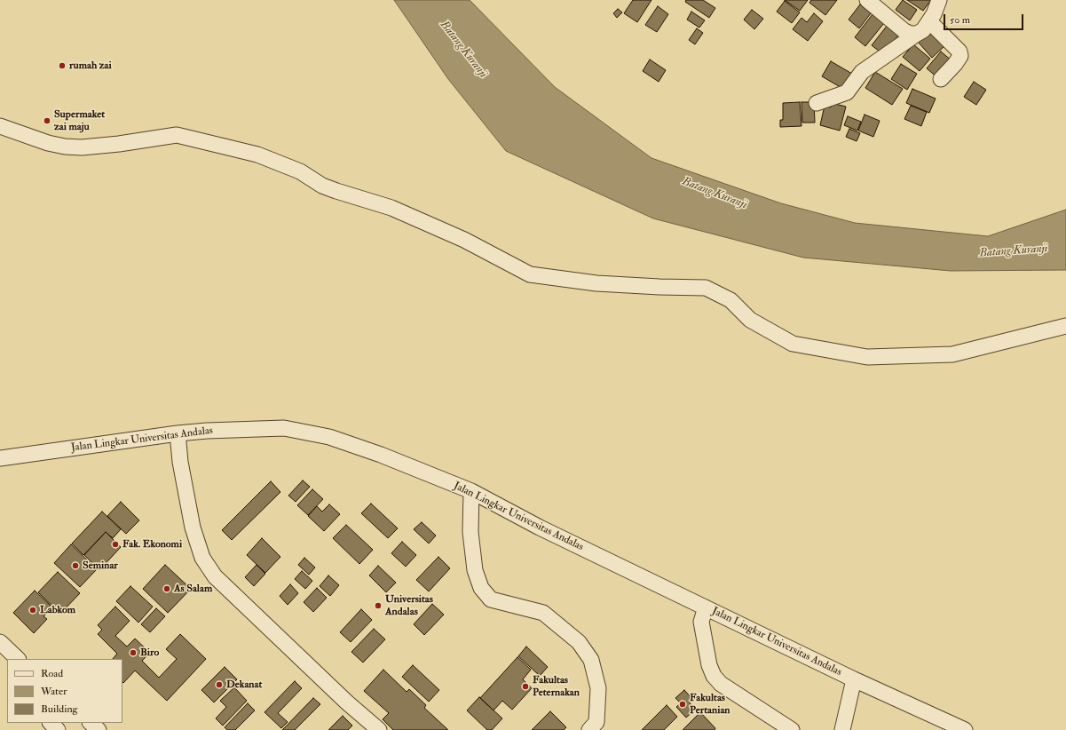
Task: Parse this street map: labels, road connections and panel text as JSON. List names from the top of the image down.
{
  "streets": {
    "street": ["Jalan Lingkar Universitas Andalas"]
  },
  "water": ["Batang Kuranji"],
  "places": [
    "rumah zai",
    "Supermaket zai maju",
    "Fak. Ekonomi",
    "Seminar",
    "As Salam",
    "Universitas Andalas",
    "Labkom",
    "Biro",
    "Dekanat",
    "Fakultas Peternakan",
    "Fakultas Pertanian"
  ],
  "legend": ["Road", "Water", "Building"],
  "scale_bar": "50 m"
}
